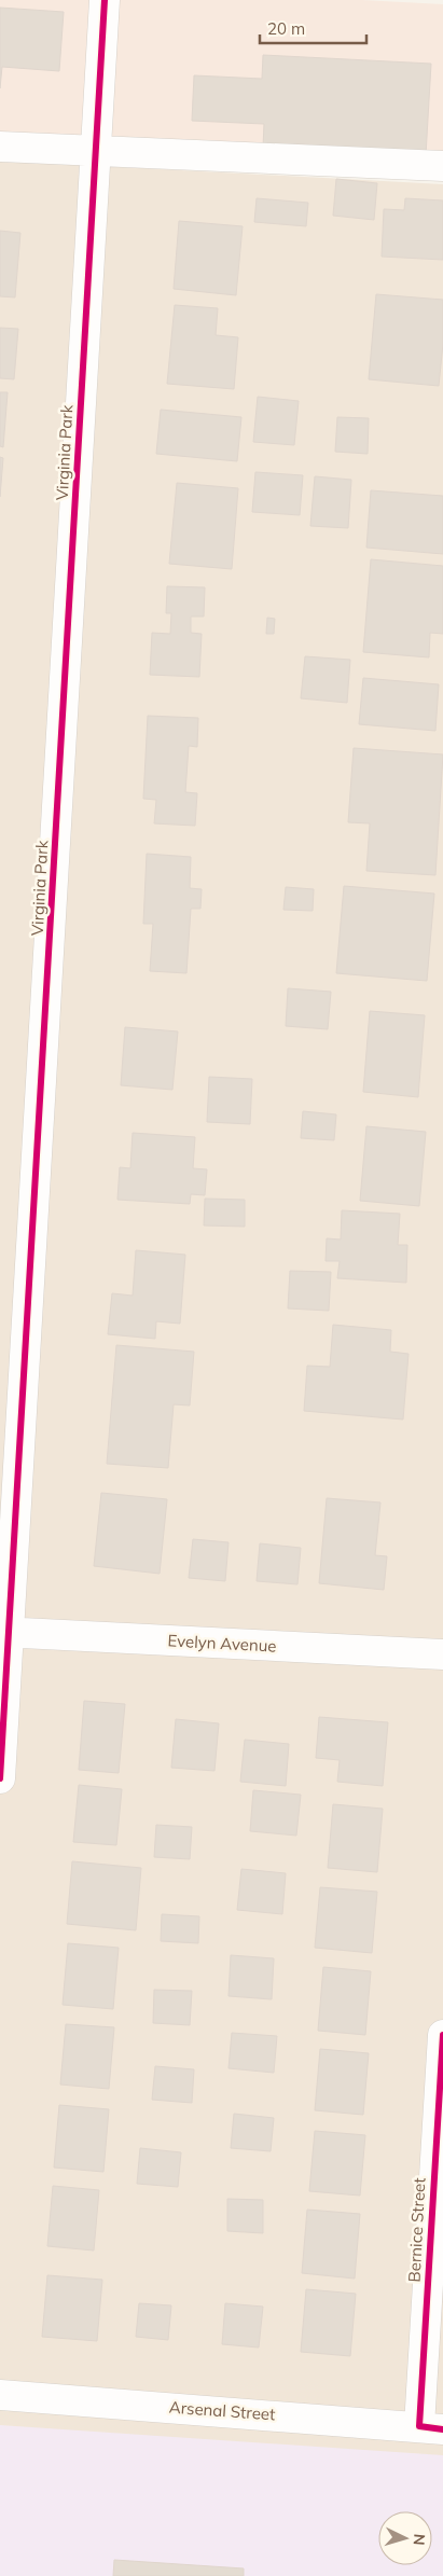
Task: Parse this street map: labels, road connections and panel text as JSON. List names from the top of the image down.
{
  "streets": {
    "street": [
      "Virginia Park",
      "Evelyn Avenue",
      "Bernice Street",
      "Arsenal Street"
    ]
  },
  "crossings": [
    ["Virginia Park", "Evelyn Avenue"],
    ["Bernice Street", "Arsenal Street"]
  ],
  "scale_bar": "20 m",
  "north": "right"
}
